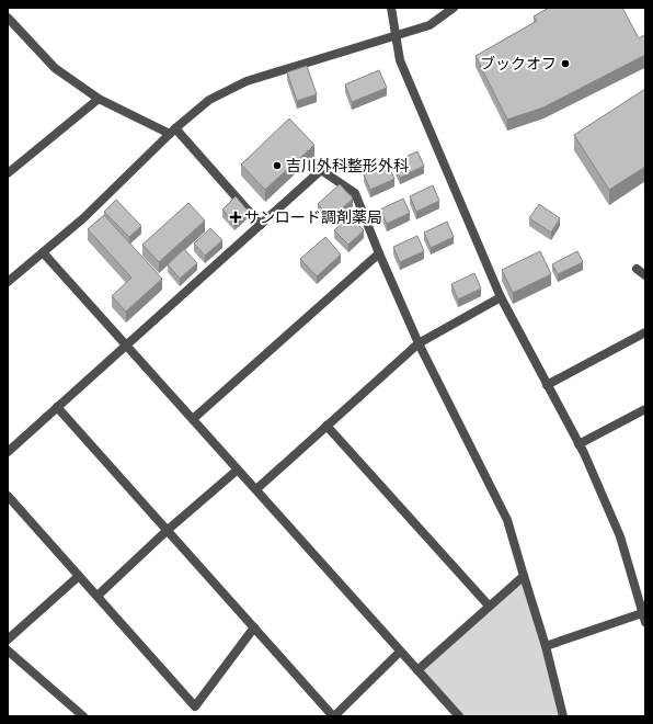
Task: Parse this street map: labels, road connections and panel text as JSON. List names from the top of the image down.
{
  "places": {
    "other": ["ブックオフ", "吉川外科整形外科"],
    "health": ["サンロード調剤薬局"]
  }
}
